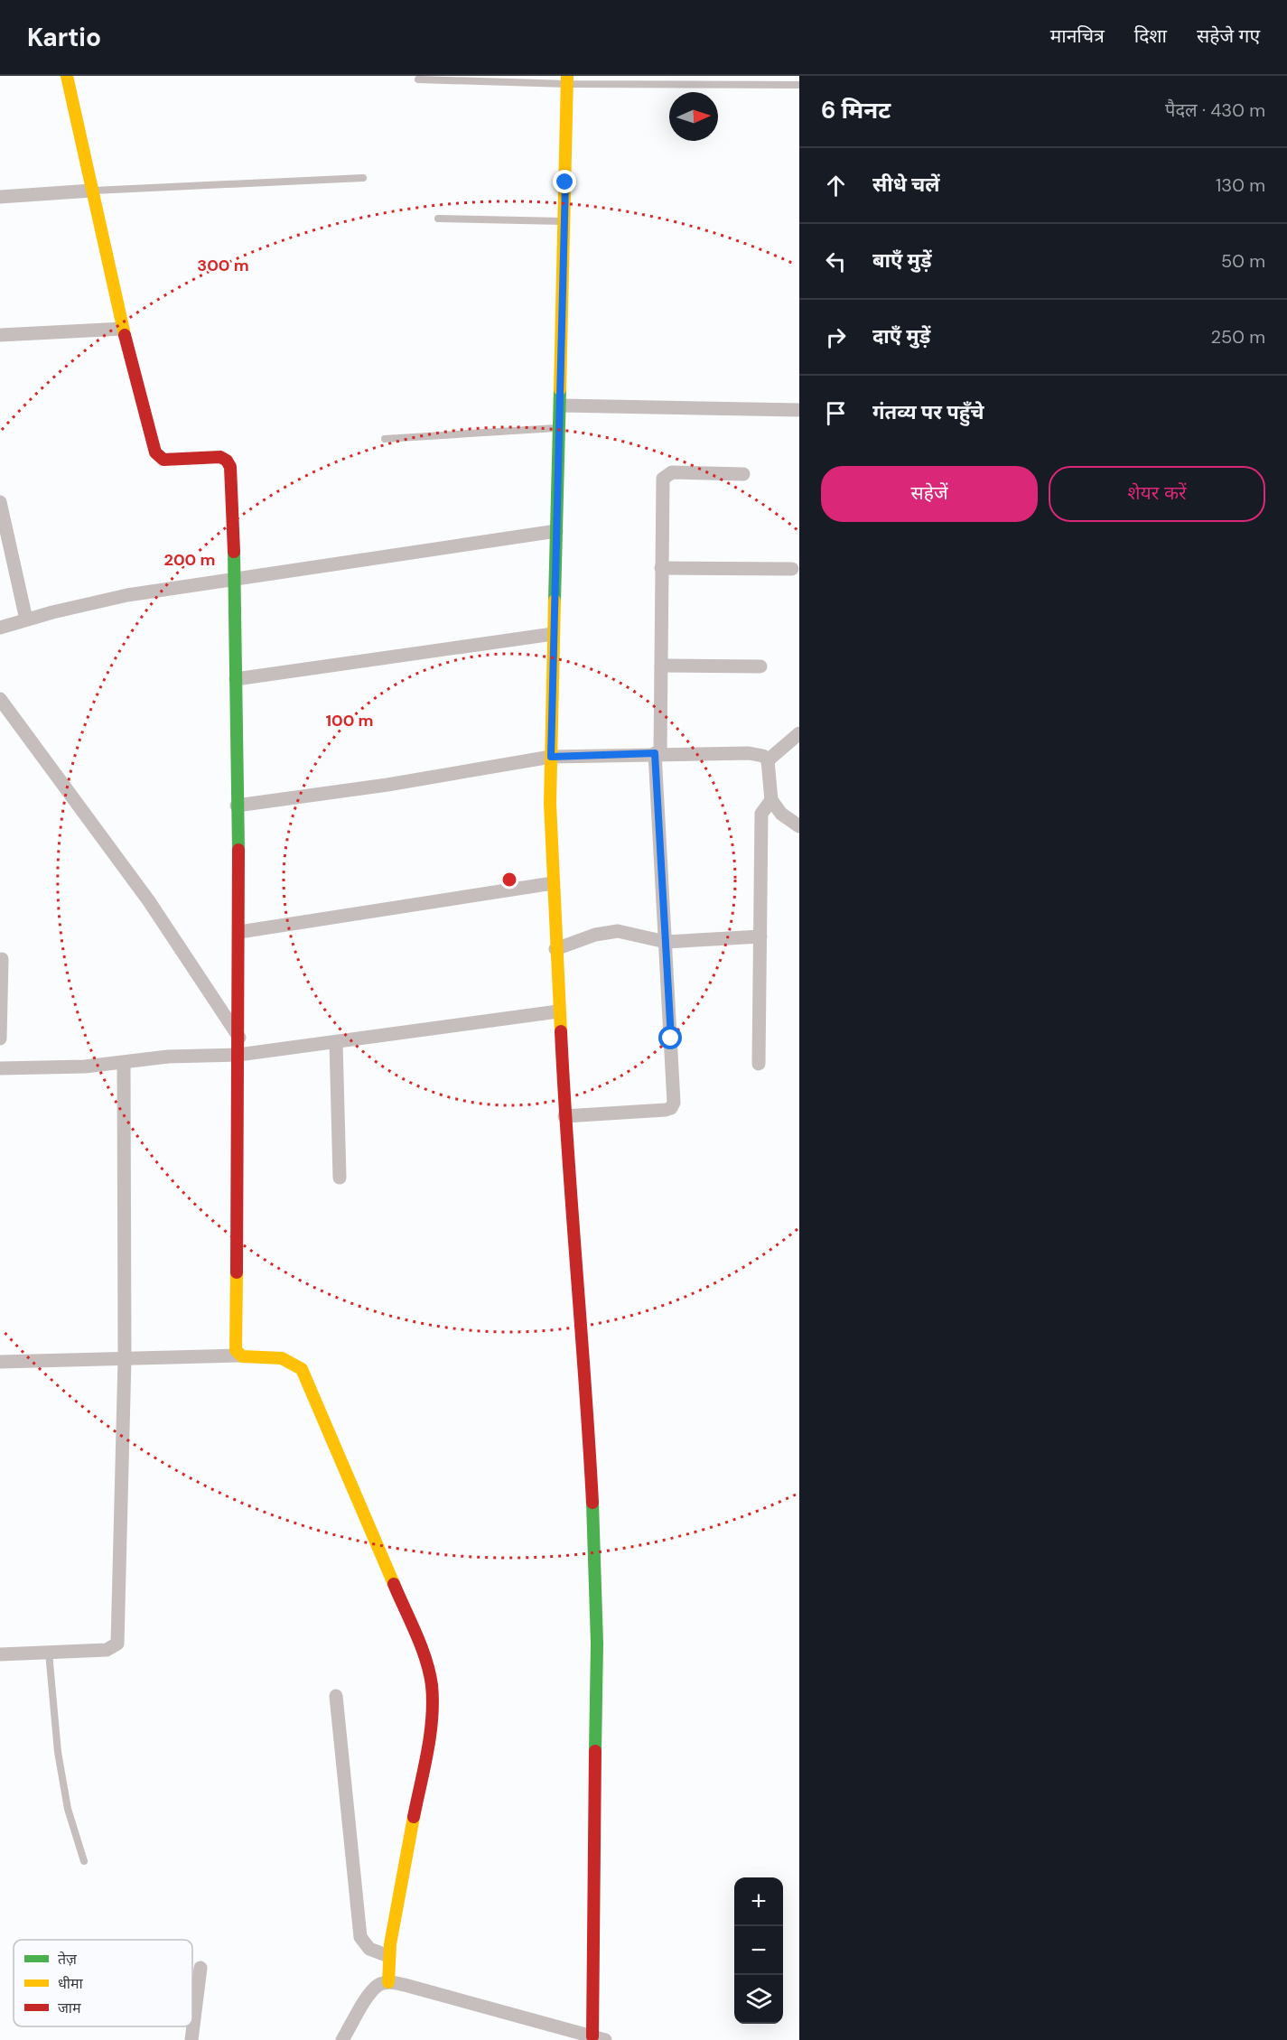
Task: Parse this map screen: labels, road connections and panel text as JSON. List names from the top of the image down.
{
  "legend": ["तेज़", "धीमा", "जाम"],
  "north": "right",
  "page": {
    "header": "Kartio",
    "nav": ["मानचित्र", "दिशा", "सहेजे गए"],
    "heading": ["6 मिनट", "पैदल · 430 m"],
    "list": [
      ["सीधे चलें", "130 m"],
      ["बाएँ मुड़ें", "50 m"],
      ["दाएँ मुड़ें", "250 m"],
      "गंतव्य पर पहुँचे"
    ],
    "buttons": ["सहेजें", "शेयर करें"],
    "map_buttons": ["+", "−"]
  },
  "rings": ["300 m", "200 m", "100 m"]
}
